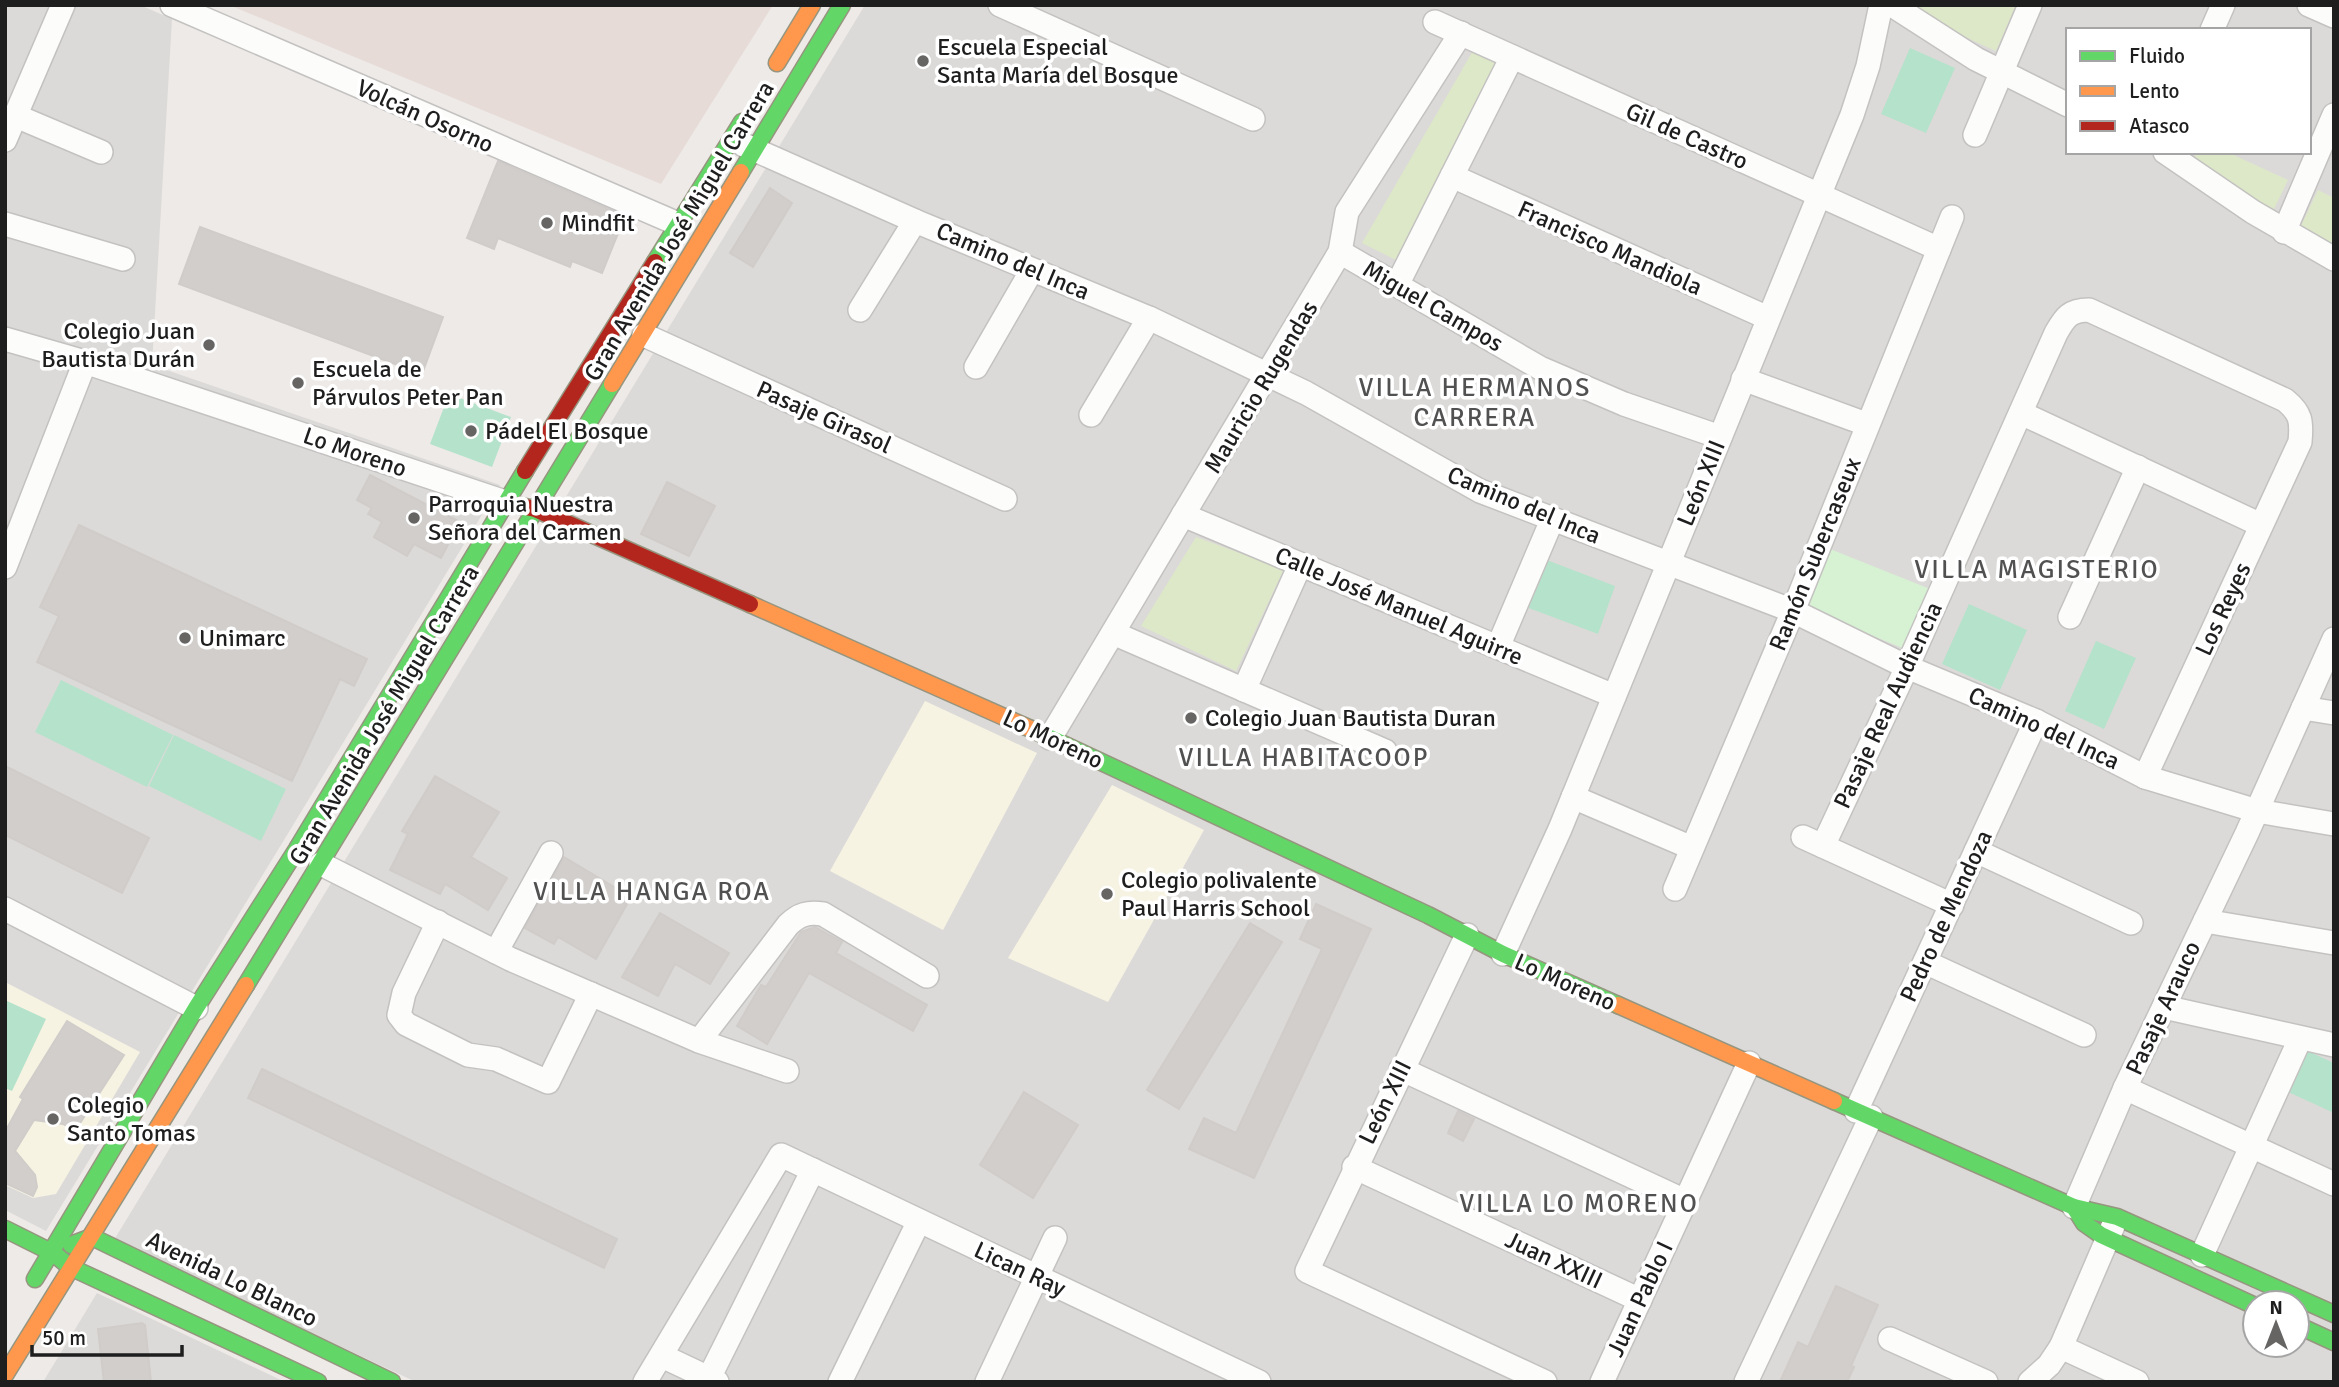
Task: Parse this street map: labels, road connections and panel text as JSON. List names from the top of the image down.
{
  "streets": {
    "main road": ["Gran Avenida José Miguel Carrera", "Lo Moreno", "Avenida Lo Blanco"],
    "street": [
      "Volcán Osorno",
      "Gil de Castro",
      "Francisco Mandiola",
      "Camino del Inca",
      "Miguel Campos",
      "Mauricio Rugendas",
      "Pasaje Girasol",
      "León XIII",
      "Ramón Subercaseux",
      "Calle José Manuel Aguirre",
      "Los Reyes",
      "Pasaje Real Audiencia",
      "Pedro de Mendoza",
      "Pasaje Arauco",
      "Juan XXIII",
      "Lican Ray",
      "Juan Pablo I"
    ]
  },
  "crossings": [
    ["Volcán Osorno", "Gran Avenida José Miguel Carrera"],
    ["Gil de Castro", "Mauricio Rugendas"],
    ["Gil de Castro", "León XIII"],
    ["Gil de Castro", "Ramón Subercaseux"],
    ["Gran Avenida José Miguel Carrera", "Camino del Inca"],
    ["Gran Avenida José Miguel Carrera", "Pasaje Girasol"],
    ["Gran Avenida José Miguel Carrera", "Lo Moreno"],
    ["Gran Avenida José Miguel Carrera", "Avenida Lo Blanco"],
    ["Francisco Mandiola", "León XIII"],
    ["Camino del Inca", "Mauricio Rugendas"],
    ["Camino del Inca", "León XIII"],
    ["Camino del Inca", "Ramón Subercaseux"],
    ["Camino del Inca", "Los Reyes"],
    ["Camino del Inca", "Pasaje Real Audiencia"],
    ["Camino del Inca", "Pedro de Mendoza"],
    ["Camino del Inca", "Pasaje Arauco"],
    ["Miguel Campos", "Mauricio Rugendas"],
    ["Miguel Campos", "León XIII"],
    ["Mauricio Rugendas", "Lo Moreno"],
    ["Mauricio Rugendas", "Calle José Manuel Aguirre"],
    ["Lo Moreno", "León XIII"],
    ["Lo Moreno", "Pedro de Mendoza"],
    ["Lo Moreno", "Pasaje Arauco"],
    ["Lo Moreno", "Juan Pablo I"],
    ["León XIII", "Calle José Manuel Aguirre"],
    ["León XIII", "Juan XXIII"],
    ["Los Reyes", "Pasaje Real Audiencia"],
    ["Pasaje Real Audiencia", "Pedro de Mendoza"],
    ["Juan XXIII", "Juan Pablo I"]
  ],
  "districts": [
    "VILLA HERMANOS CARRERA",
    "VILLA MAGISTERIO",
    "VILLA HABITACOOP",
    "VILLA HANGA ROA",
    "VILLA LO MORENO"
  ],
  "places": [
    "Escuela Especial Santa María del Bosque",
    "Mindfit",
    "Colegio Juan Bautista Durán",
    "Escuela de Párvulos Peter Pan",
    "Pádel El Bosque",
    "Parroquia Nuestra Señora del Carmen",
    "Unimarc",
    "Colegio Juan Bautista Duran",
    "Colegio polivalente Paul Harris School",
    "Colegio Santo Tomas"
  ],
  "legend": ["Fluido", "Lento", "Atasco"],
  "scale_bar": "50 m",
  "north": "top"
}
